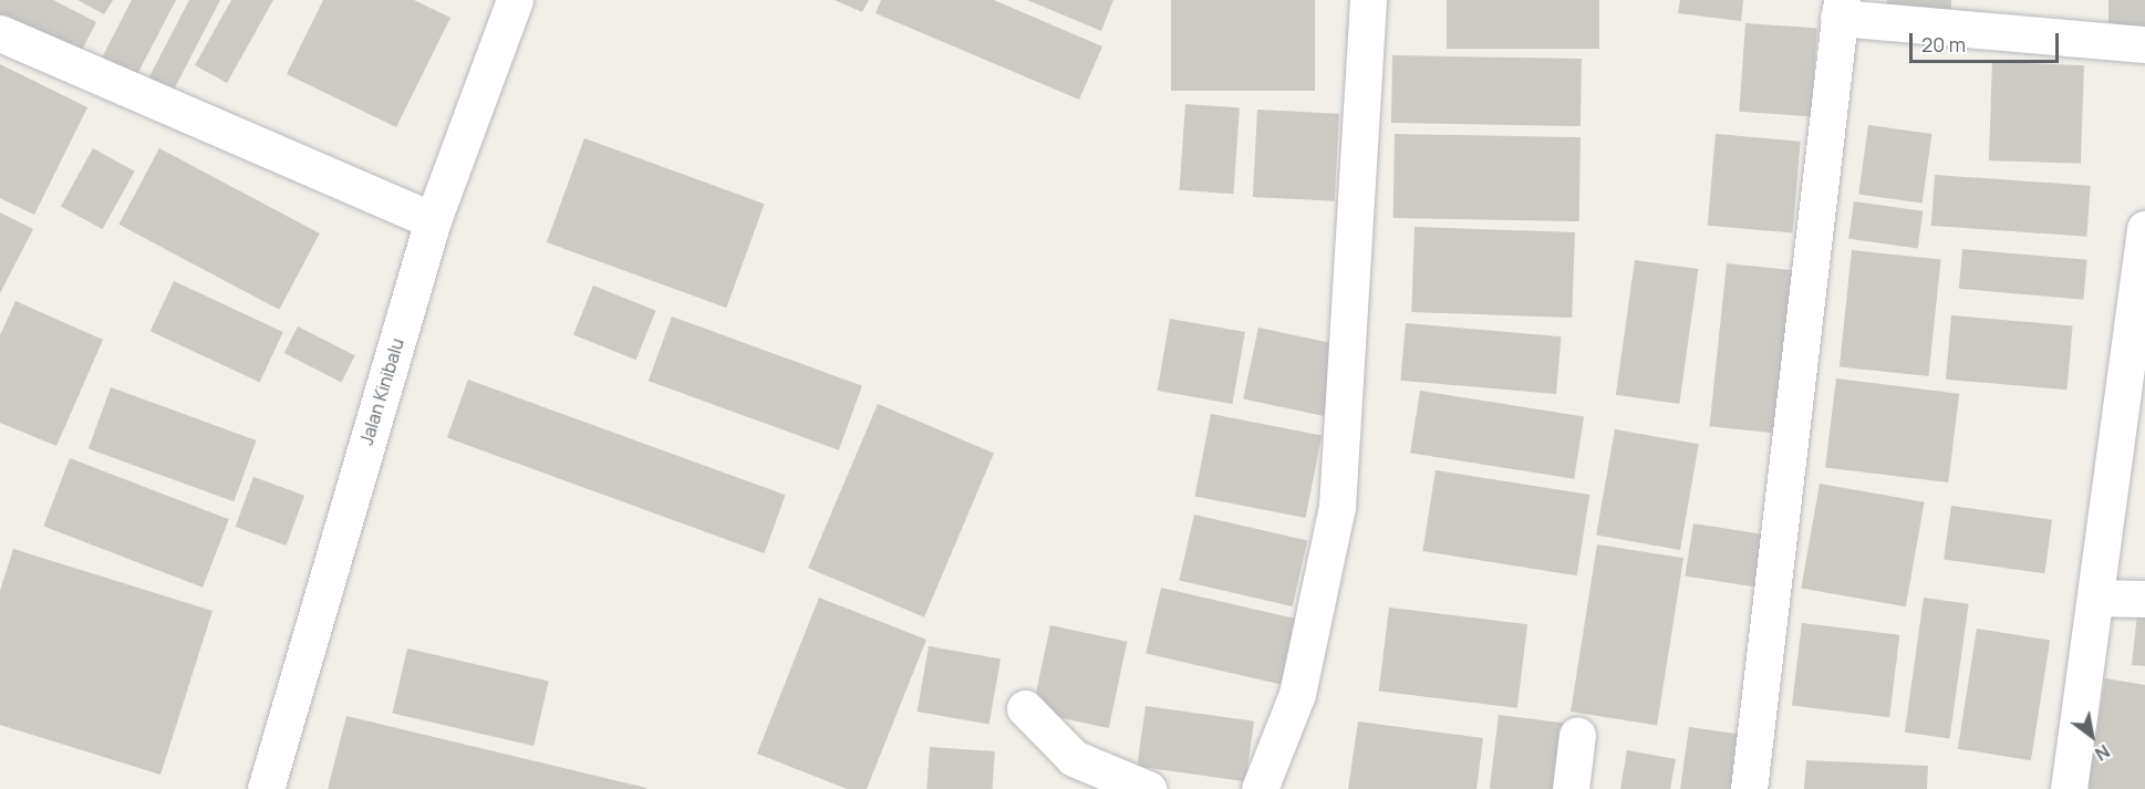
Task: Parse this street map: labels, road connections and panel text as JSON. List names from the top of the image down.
{
  "streets": {
    "street": ["Jalan Kinibalu"]
  },
  "scale_bar": "20 m",
  "north": "bottom right"
}
